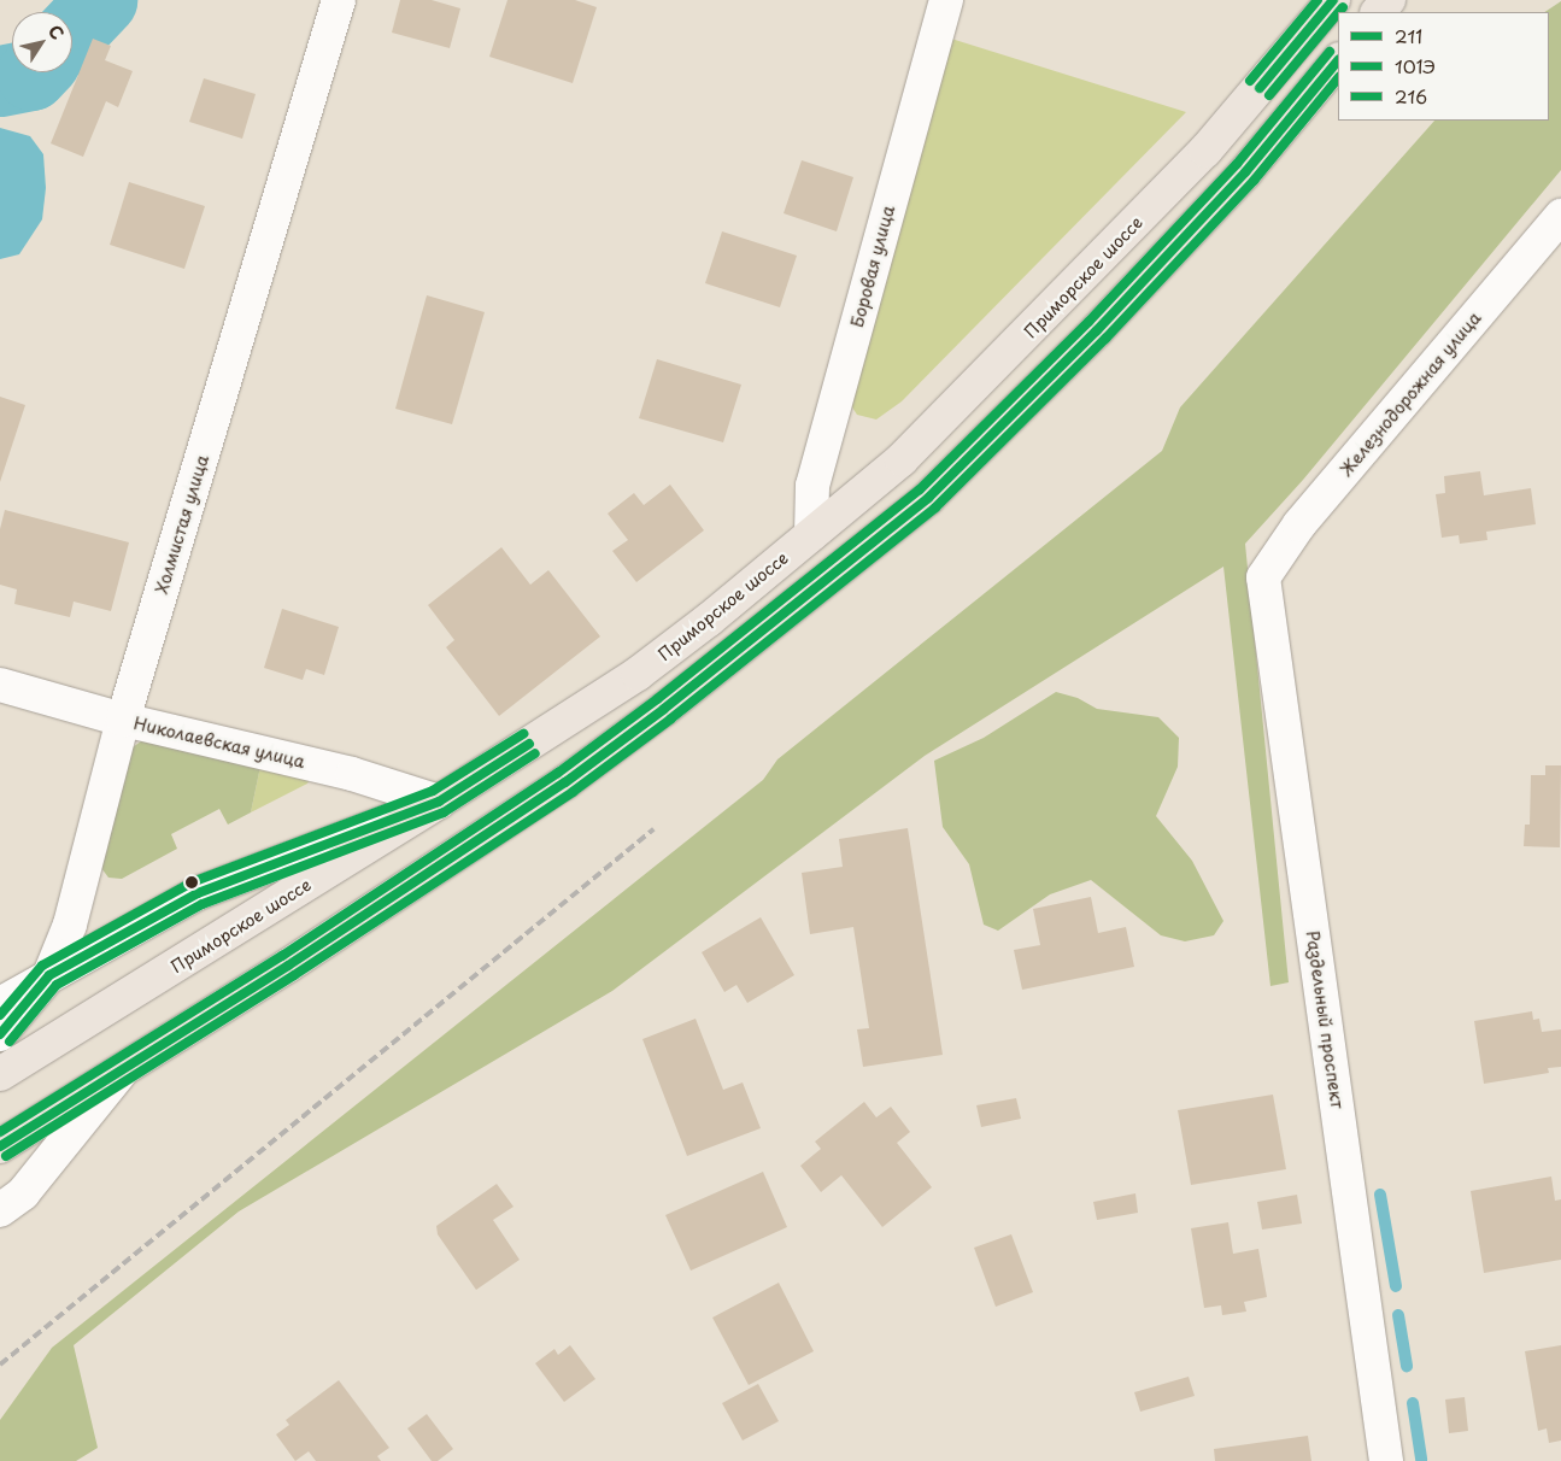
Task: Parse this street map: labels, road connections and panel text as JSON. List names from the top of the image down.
{
  "streets": {
    "main road": ["Приморское шоссе"],
    "street": [
      "Боровая улица",
      "Железнодорожная улица",
      "Холмистая улица",
      "Николаевская улица",
      "Раздельный проспект"
    ]
  },
  "crossings": [
    ["Боровая улица", "Приморское шоссе"],
    ["Приморское шоссе", "Николаевская улица"],
    ["Железнодорожная улица", "Раздельный проспект"],
    ["Холмистая улица", "Николаевская улица"]
  ],
  "lines": ["transit line 211", "transit line 216", "transit line 101Э"],
  "legend": ["211", "101Э", "216"],
  "north": "top right"
}
